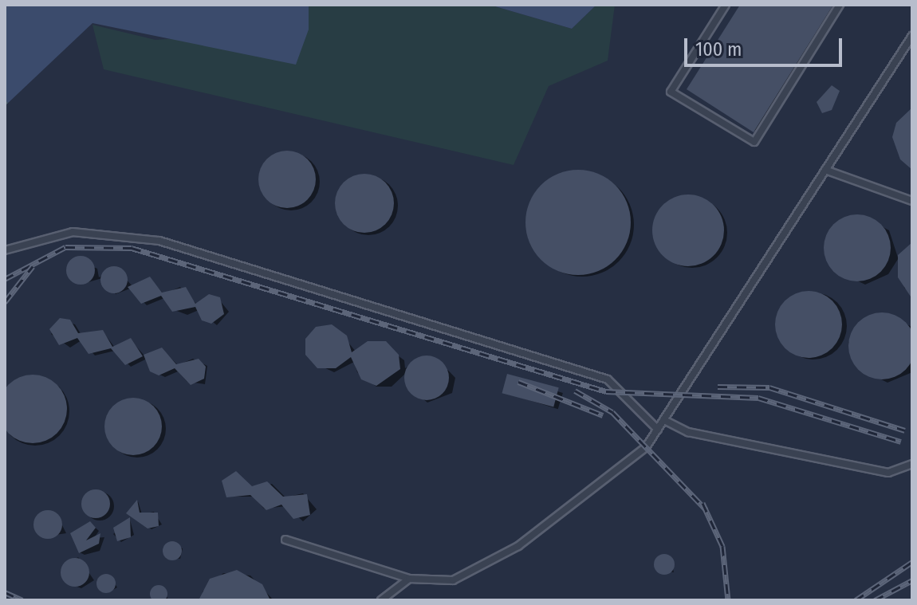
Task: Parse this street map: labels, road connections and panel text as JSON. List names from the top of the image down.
{
  "scale_bar": "100 m"
}
